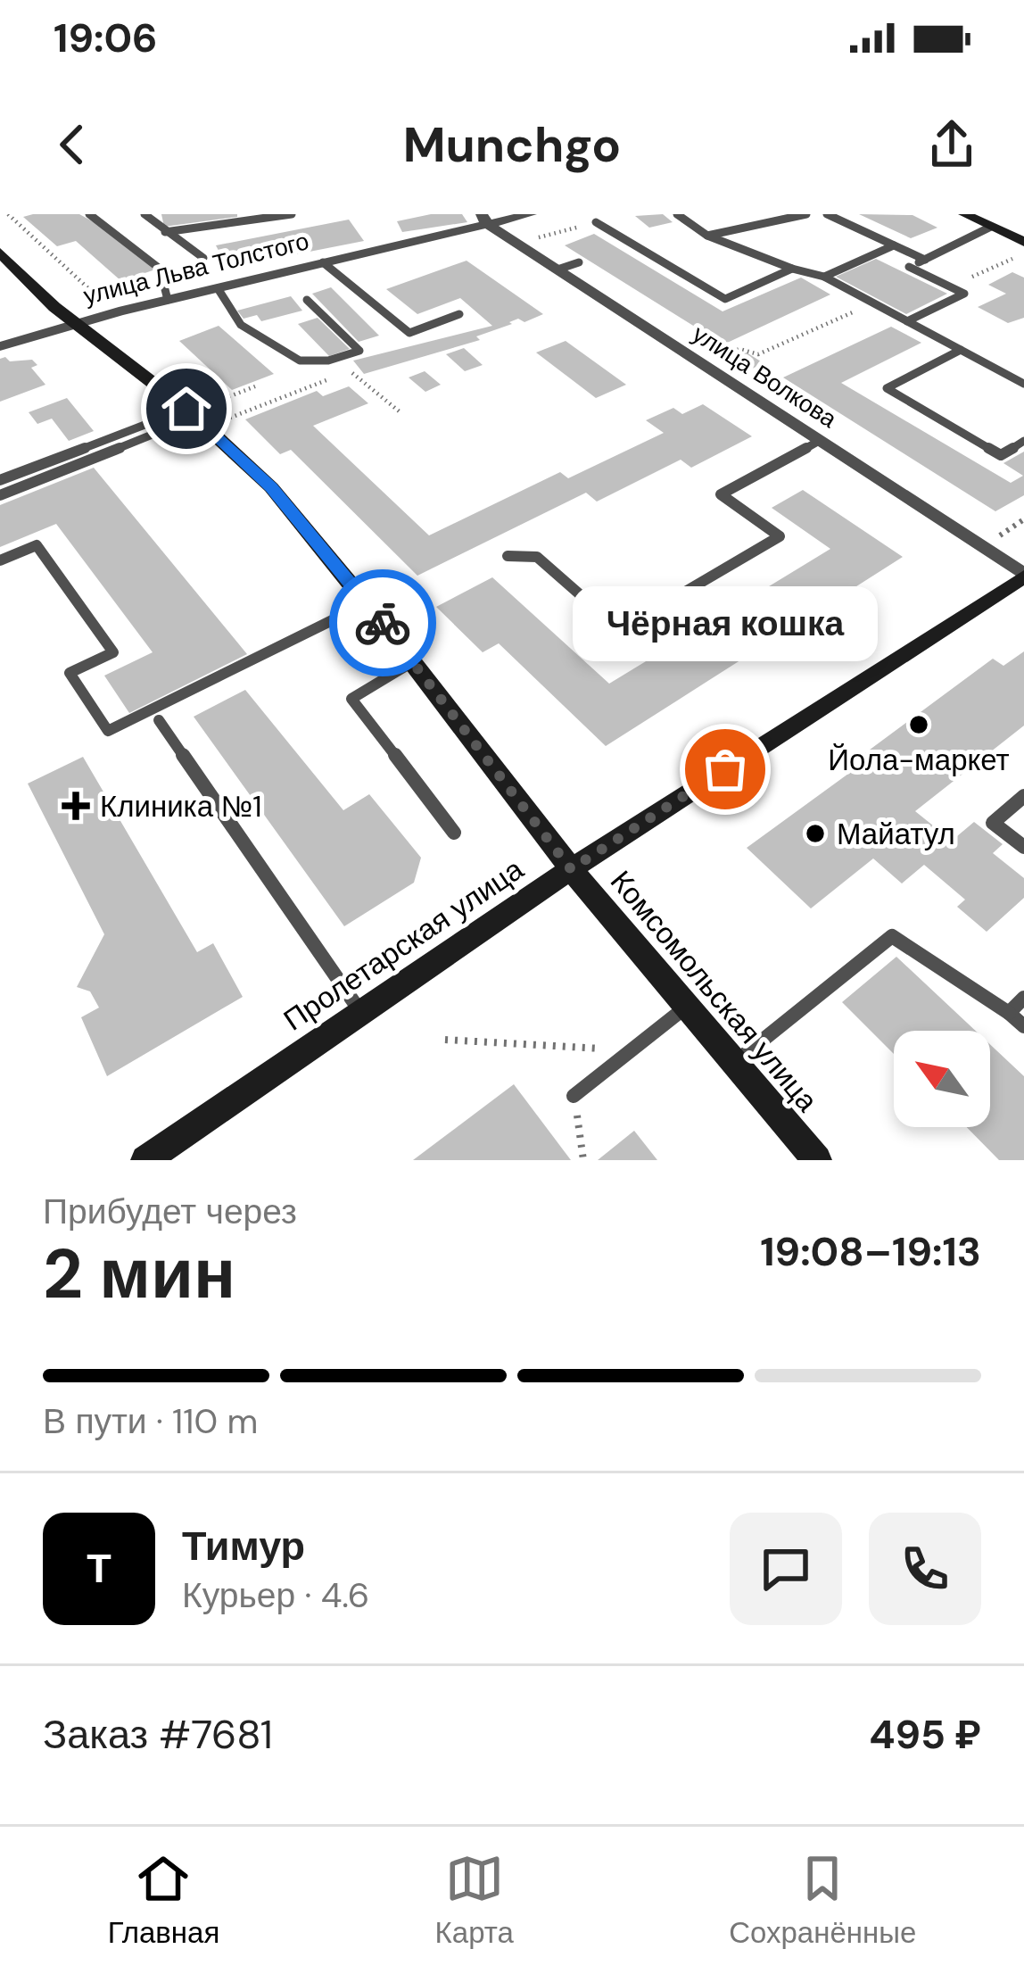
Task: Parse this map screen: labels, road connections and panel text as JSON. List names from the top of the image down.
{
  "streets": {
    "main road": ["Пролетарская улица", "Комсомольская улица"],
    "street": ["улица Льва Толстого", "улица Волкова"]
  },
  "crossings": [
    ["улица Льва Толстого", "улица Волкова"],
    ["улица Льва Толстого", "Комсомольская улица"],
    ["улица Волкова", "Пролетарская улица"],
    ["Пролетарская улица", "Комсомольская улица"]
  ],
  "places": {
    "other": ["Йола-маркет", "Чёрная кошка", "Майатул"],
    "health": ["Клиника №1"]
  },
  "north": "top left",
  "page": {
    "status": "19:06",
    "header": "Munchgo",
    "bubble": "Чёрная кошка",
    "heading": ["2 мин", "Прибудет через", "19:08–19:13"],
    "panel": [
      "Тимур",
      "Курьер · 4.6",
      "Заказ #7681",
      "495 ₽"
    ],
    "bar": "В пути · 110 m",
    "round": "Т",
    "tabs": ["Главная", "Карта", "Сохранённые"]
  }
}
